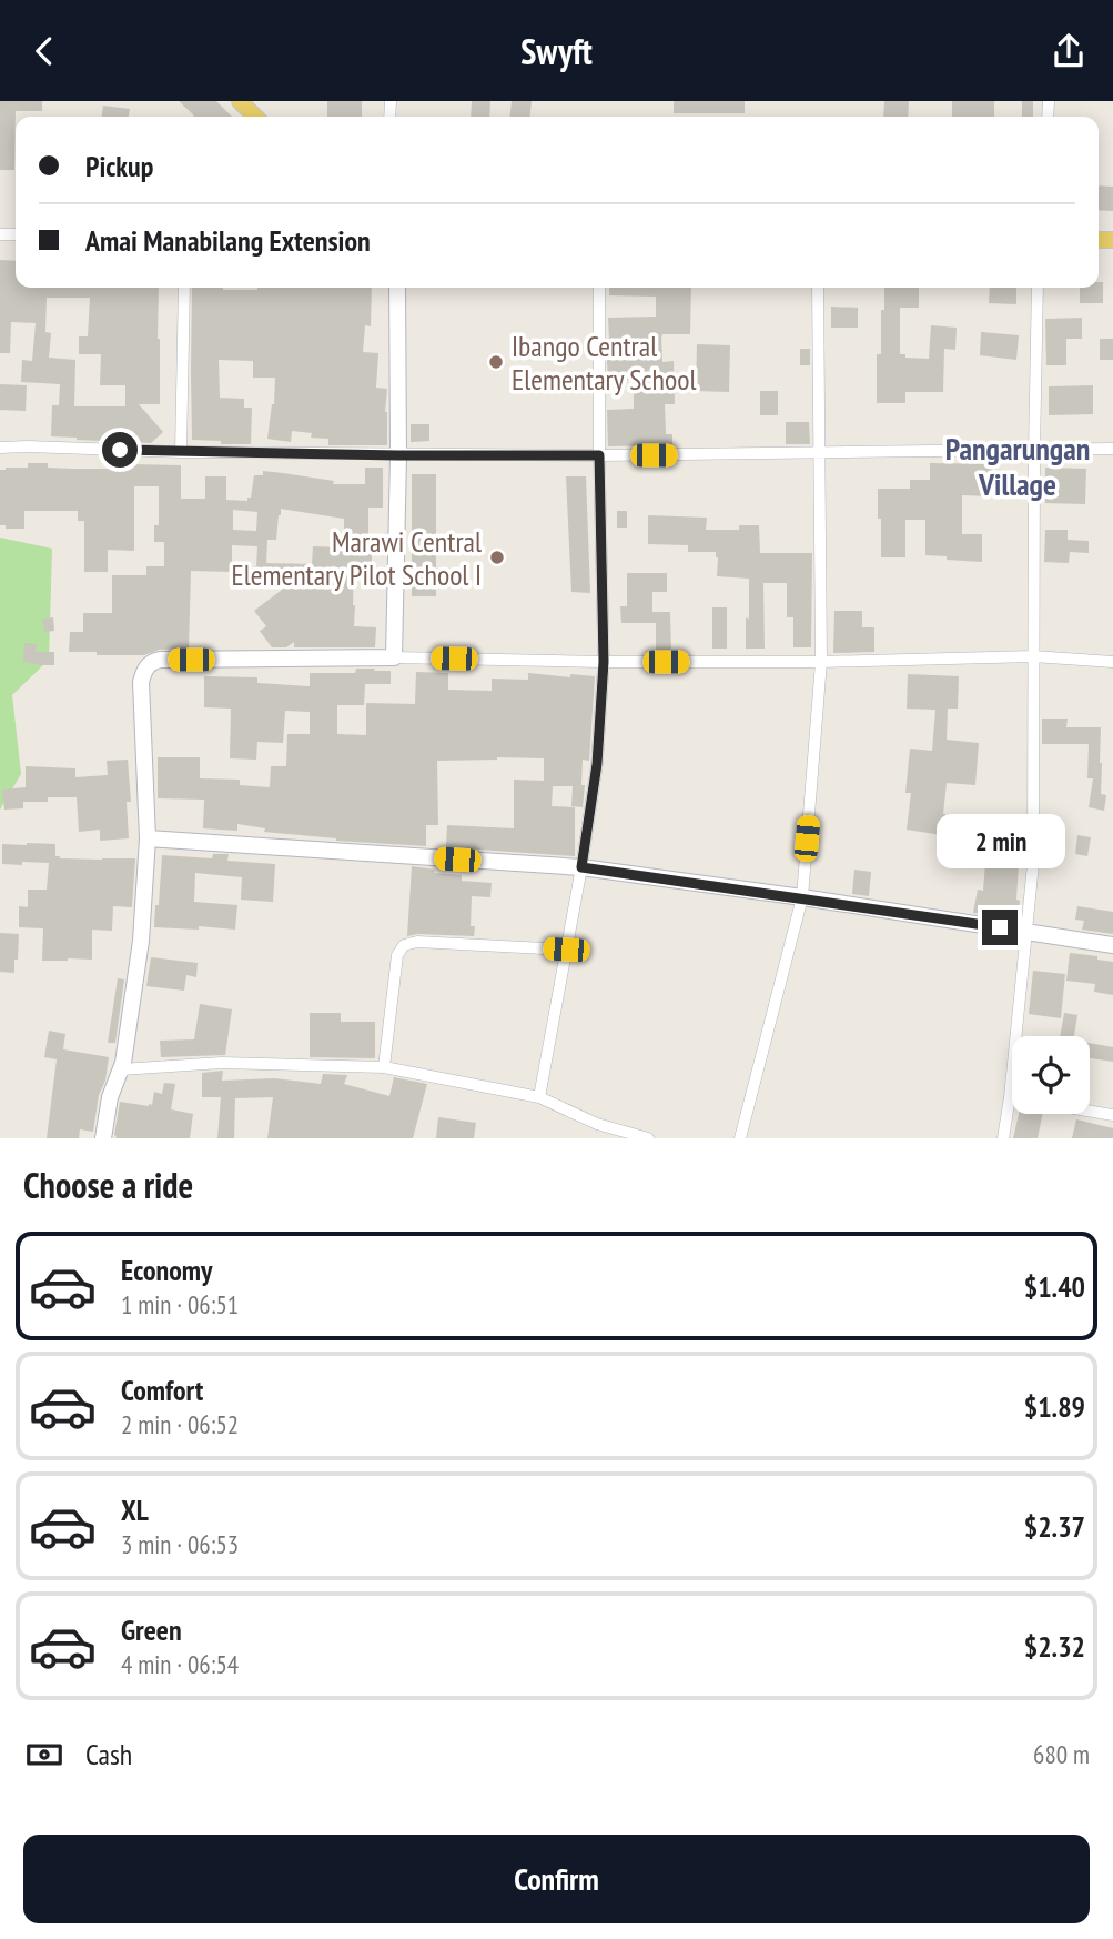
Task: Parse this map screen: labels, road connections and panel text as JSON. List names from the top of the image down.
{
  "districts": ["Pangarungan Village"],
  "places": ["Ibango Central Elementary School", "Marawi Central Elementary Pilot School I"],
  "page": {
    "header": "Swyft",
    "banner": ["Pickup", "Amai Manabilang Extension"],
    "bubble": "2 min",
    "heading": "Choose a ride",
    "list": [
      {
        "name": "Economy",
        "note": "1 min · 06:51",
        "value": "$1.40"
      },
      {
        "name": "Comfort",
        "note": "2 min · 06:52",
        "value": "$1.89"
      },
      {
        "name": "XL",
        "note": "3 min · 06:53",
        "value": "$2.37"
      },
      {
        "name": "Green",
        "note": "4 min · 06:54",
        "value": "$2.32"
      }
    ],
    "pay": ["Cash", "680 m"],
    "buttons": "Confirm"
  }
}
